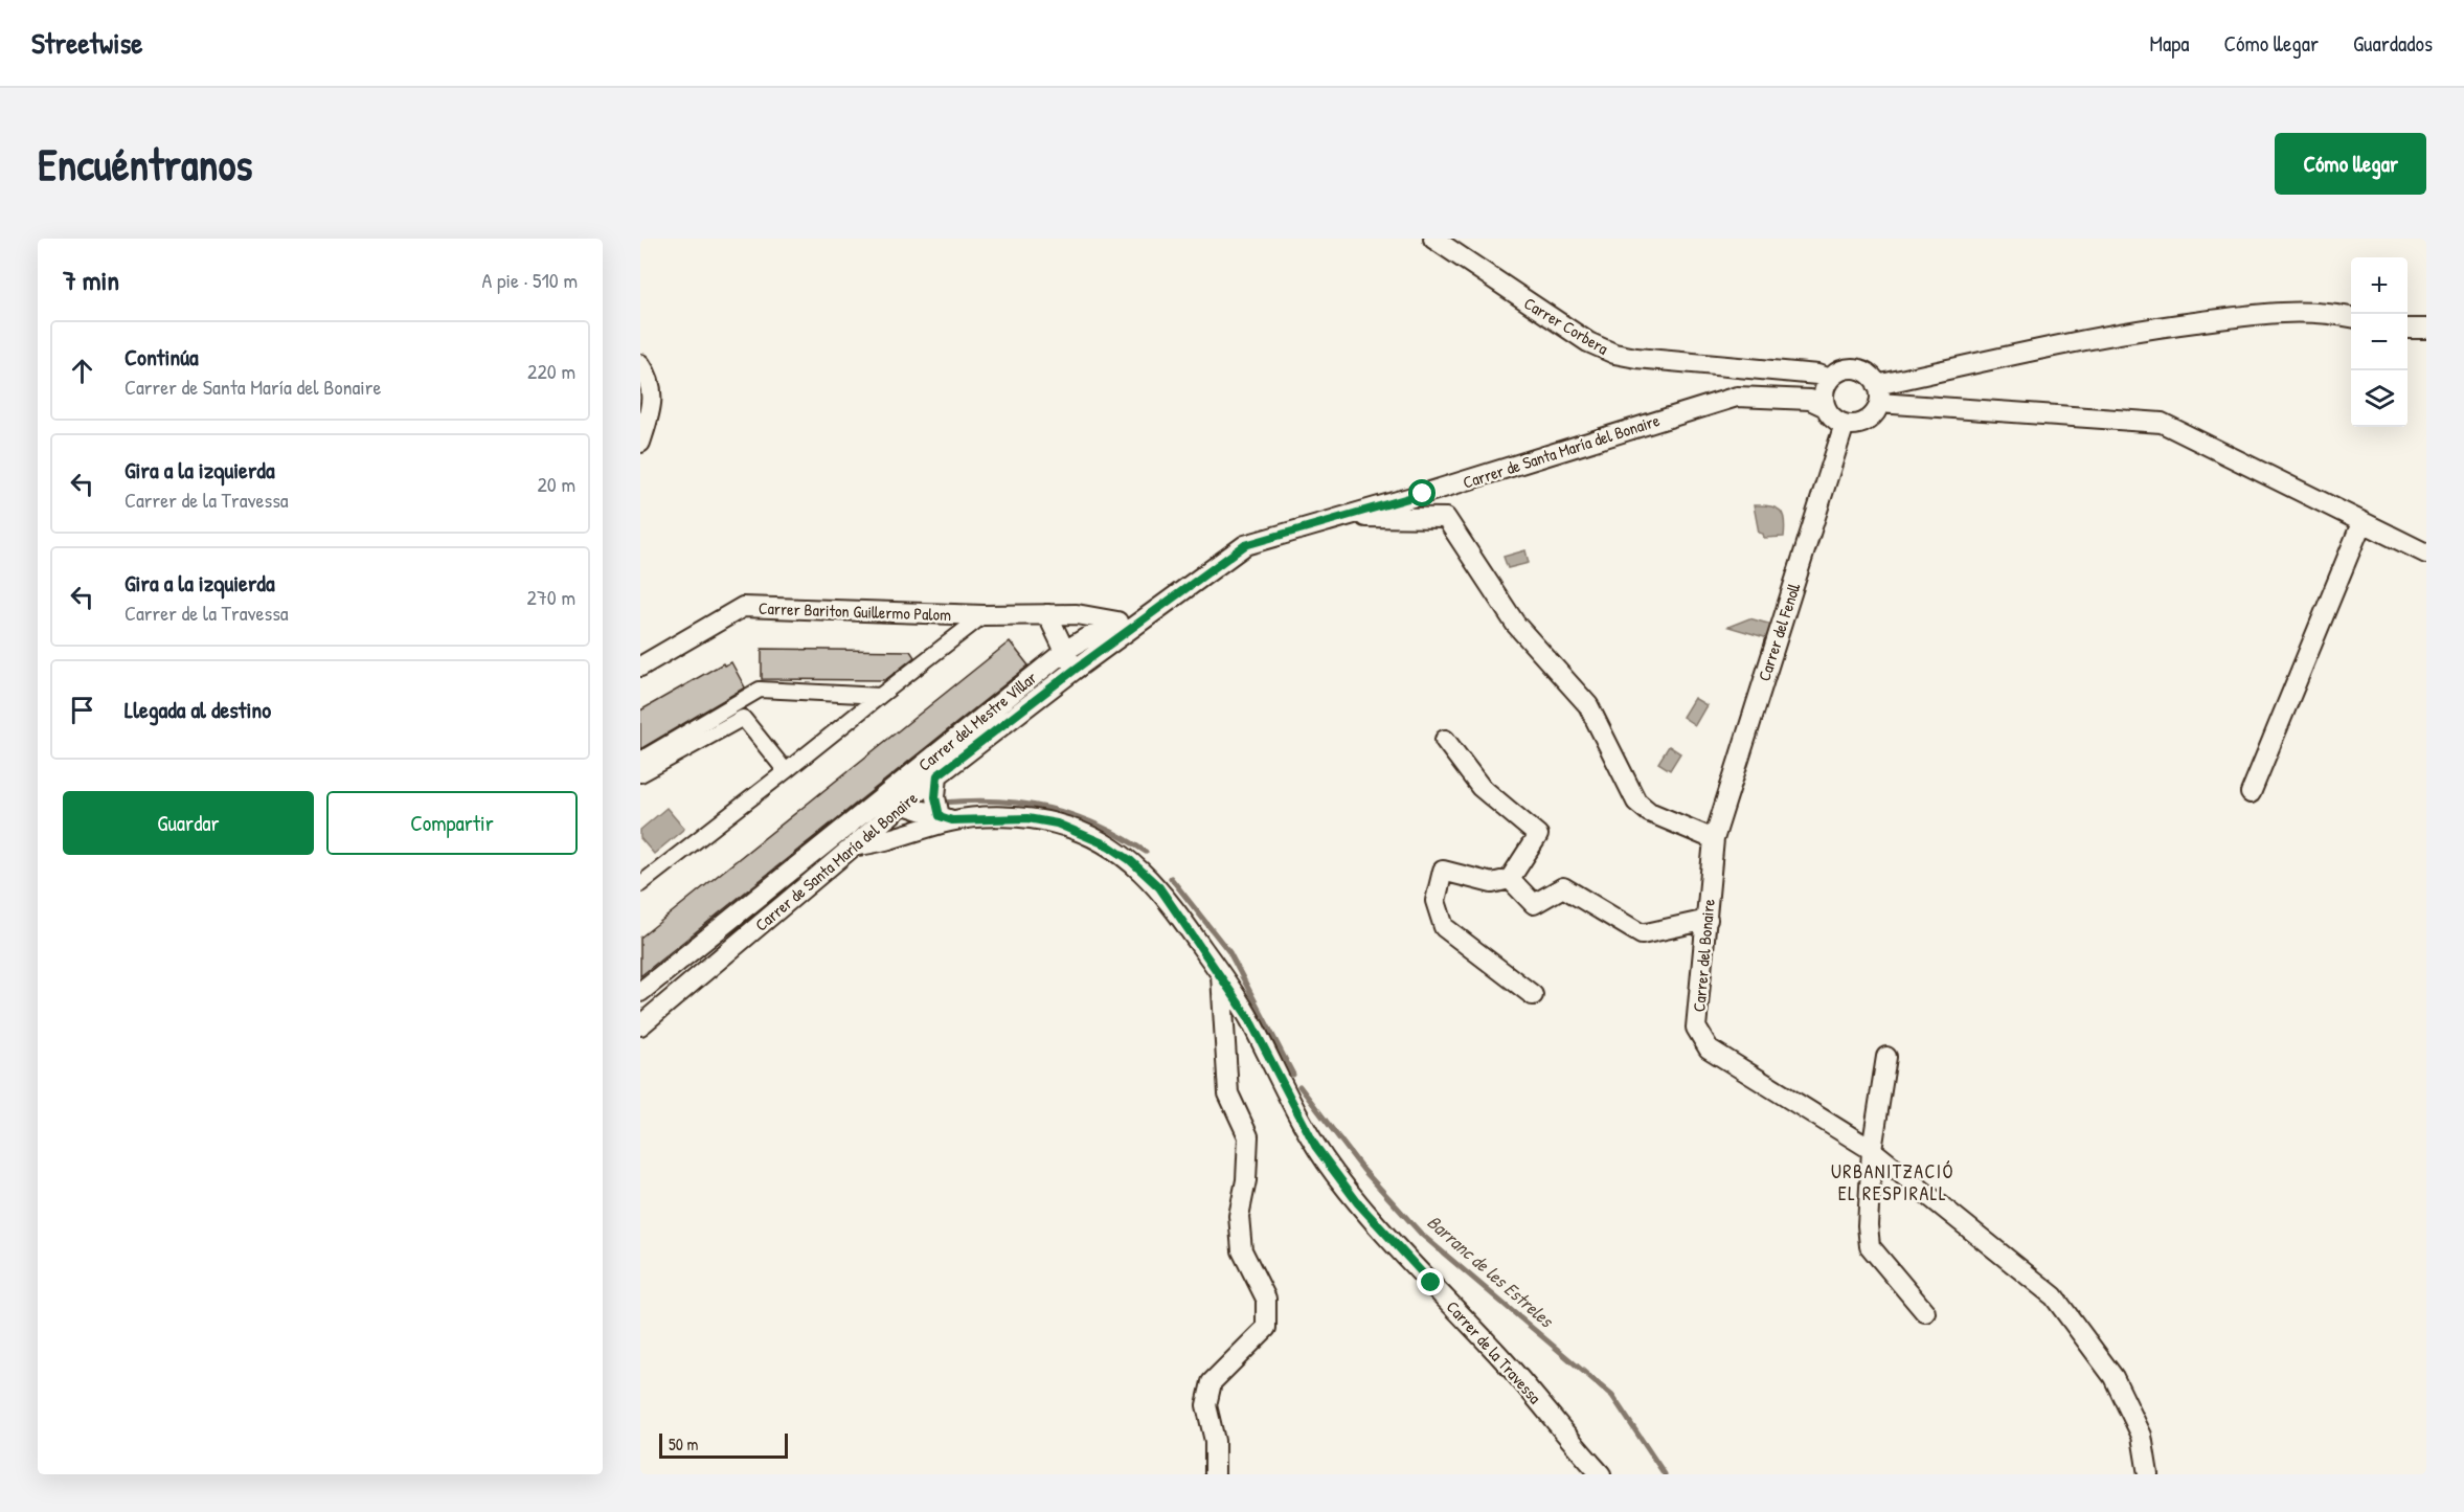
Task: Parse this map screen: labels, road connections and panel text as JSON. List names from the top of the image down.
{
  "streets": {
    "street": [
      "Carrer Corbera",
      "Carrer de Santa María del Bonaire",
      "Carrer Bariton Guillermo Palom",
      "Carrer del Fenoll",
      "Carrer del Mestre Villar",
      "Carrer del Bonaire",
      "Carrer de la Travessa"
    ]
  },
  "crossings": [
    ["Carrer Corbera", "Carrer de Santa María del Bonaire"],
    ["Carrer Corbera", "Carrer del Fenoll"],
    ["Carrer de Santa María del Bonaire", "Carrer Bariton Guillermo Palom"],
    ["Carrer de Santa María del Bonaire", "Carrer del Fenoll"],
    ["Carrer de Santa María del Bonaire", "Carrer de la Travessa"],
    ["Carrer Bariton Guillermo Palom", "Carrer del Mestre Villar"],
    ["Carrer del Fenoll", "Carrer del Bonaire"]
  ],
  "districts": ["URBANITZACIÓ EL RESPIRALL"],
  "water": ["Barranc de les Estreles"],
  "scale_bar": "50 m",
  "page": {
    "header": "Streetwise",
    "nav": ["Mapa", "Cómo llegar", "Guardados"],
    "buttons": [
      "Cómo llegar",
      ["Guardar", "Compartir"]
    ],
    "title": "Encuéntranos",
    "heading": ["7 min", "A pie · 510 m"],
    "map_buttons": ["+", "−"],
    "list": [
      ["Continúa", "Carrer de Santa María del Bonaire", "220 m"],
      ["Gira a la izquierda", "Carrer de la Travessa", "20 m"],
      ["Gira a la izquierda", "Carrer de la Travessa", "270 m"],
      "Llegada al destino"
    ],
    "scale": "50 m"
  }
}
